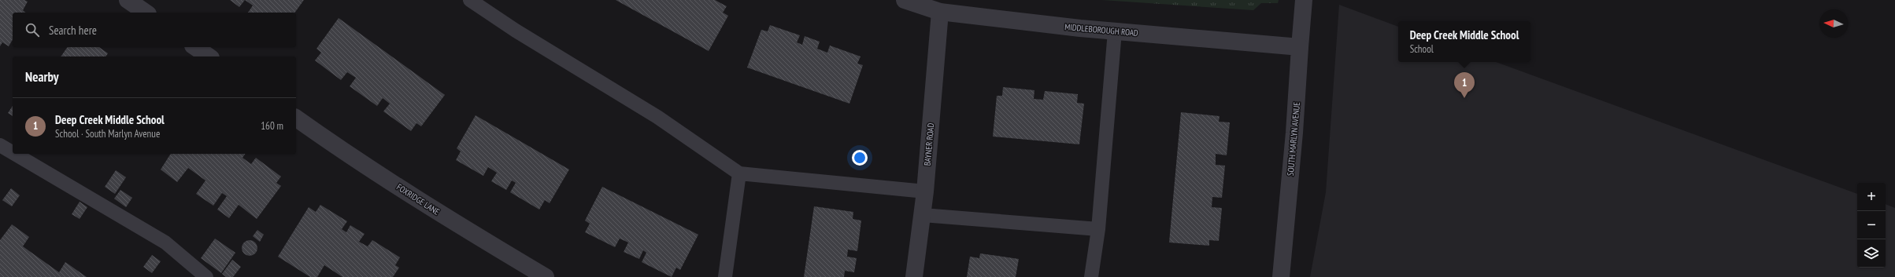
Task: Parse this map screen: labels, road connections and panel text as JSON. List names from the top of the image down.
{
  "streets": {
    "street": [
      "MIDDLEBOROUGH ROAD",
      "SOUTH MARLYN AVENUE",
      "BAYNER ROAD",
      "FOXRIDGE LANE"
    ]
  },
  "crossings": [
    ["MIDDLEBOROUGH ROAD", "SOUTH MARLYN AVENUE"],
    ["MIDDLEBOROUGH ROAD", "BAYNER ROAD"]
  ],
  "north": "left",
  "page": {
    "search": "Search here",
    "popup": ["Deep Creek Middle School", "School"],
    "heading": "Nearby",
    "pins": "1",
    "list": [
      {
        "mark": "1",
        "name": "Deep Creek Middle School",
        "note": "School · South Marlyn Avenue",
        "value": "160 m"
      }
    ],
    "map_buttons": ["+", "−"]
  }
}
